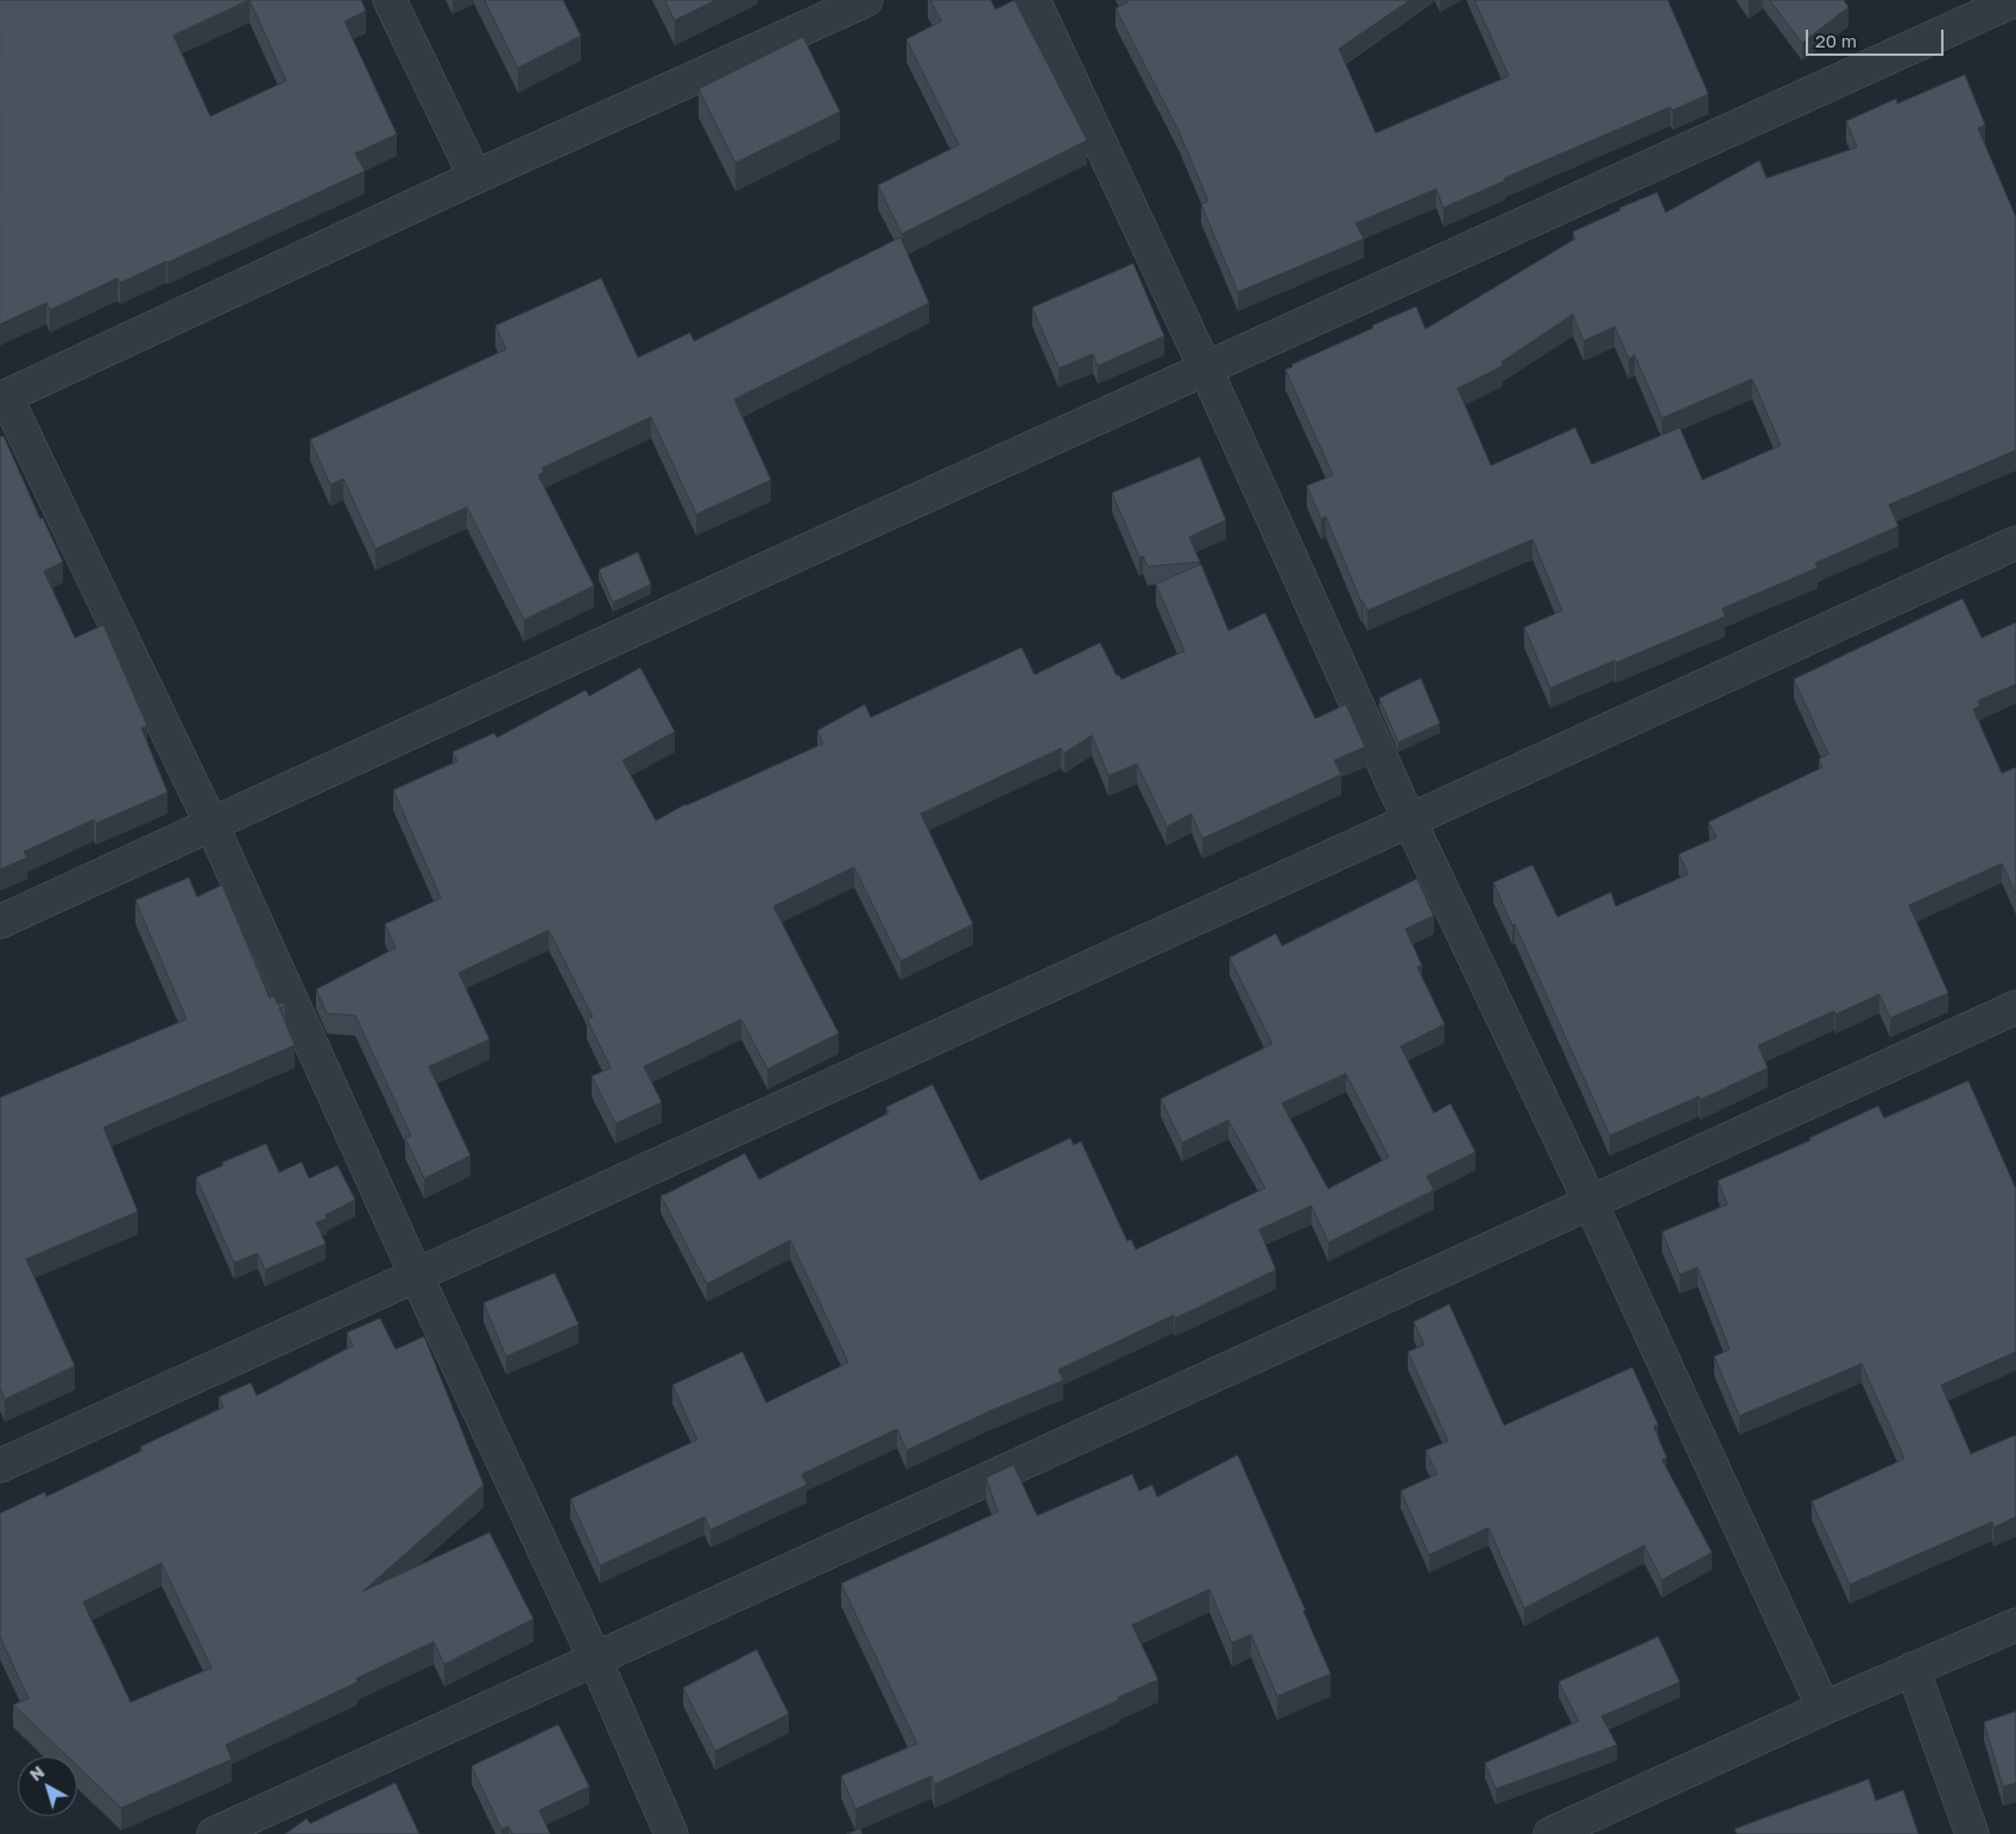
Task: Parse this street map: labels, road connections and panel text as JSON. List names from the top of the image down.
{
  "scale_bar": "20 m",
  "north": "top left"
}
